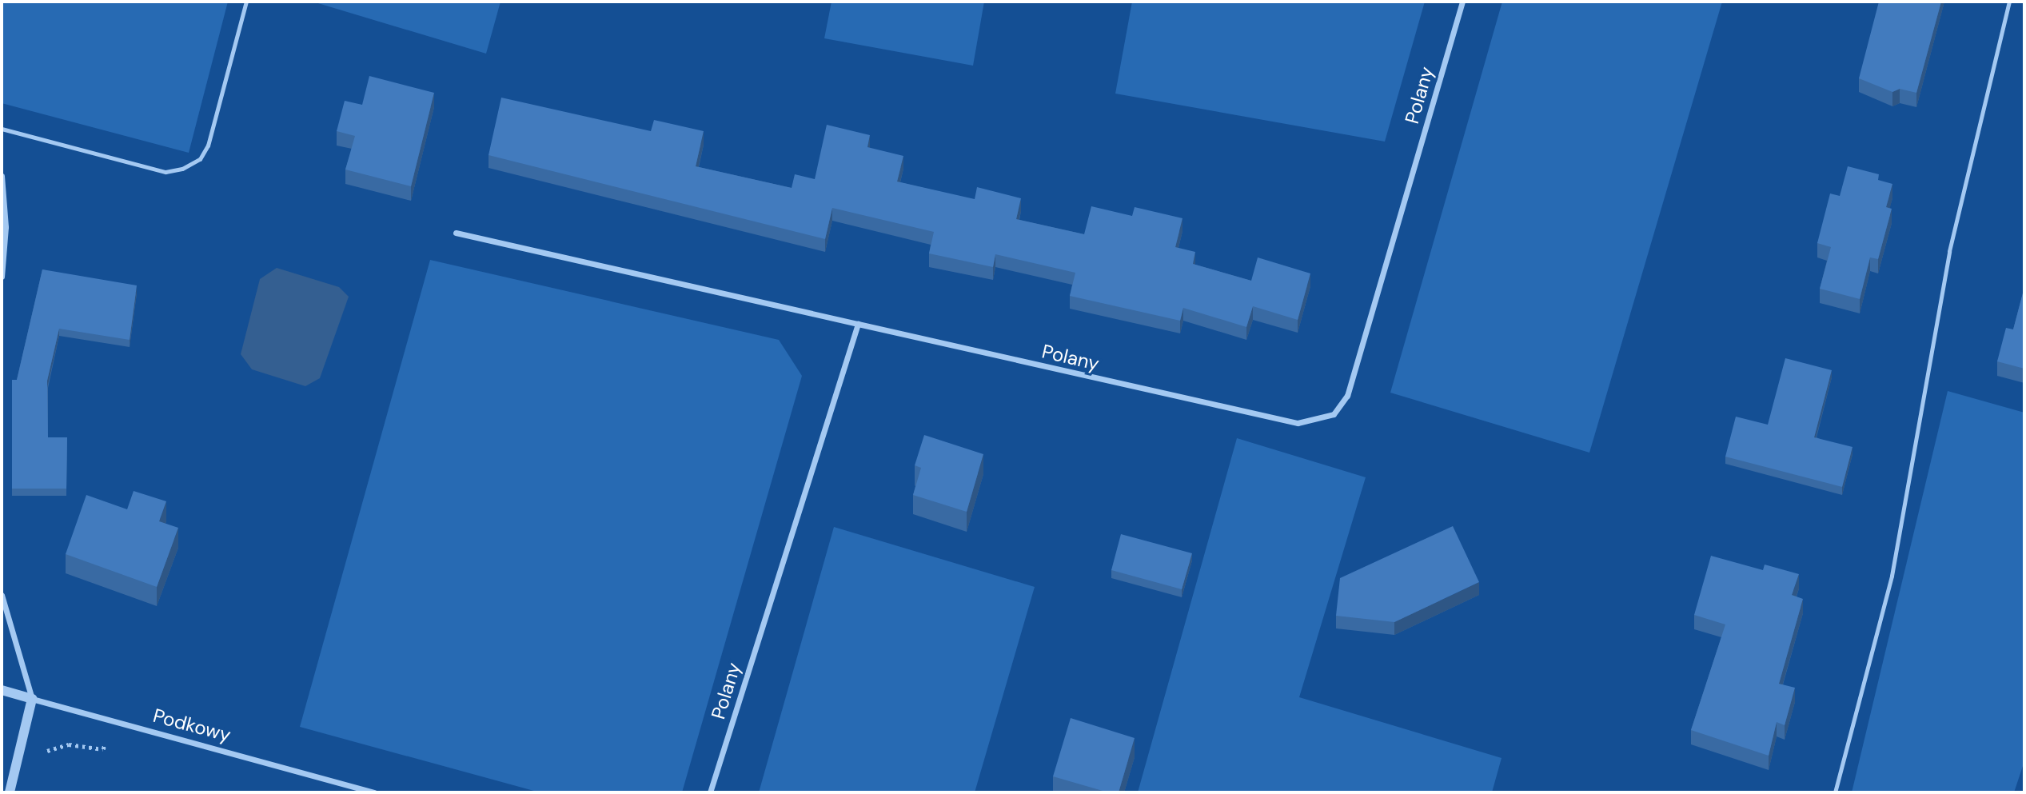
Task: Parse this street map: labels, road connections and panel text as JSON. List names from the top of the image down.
{
  "streets": {
    "street": ["Polany", "Podkowy"]
  }
}
